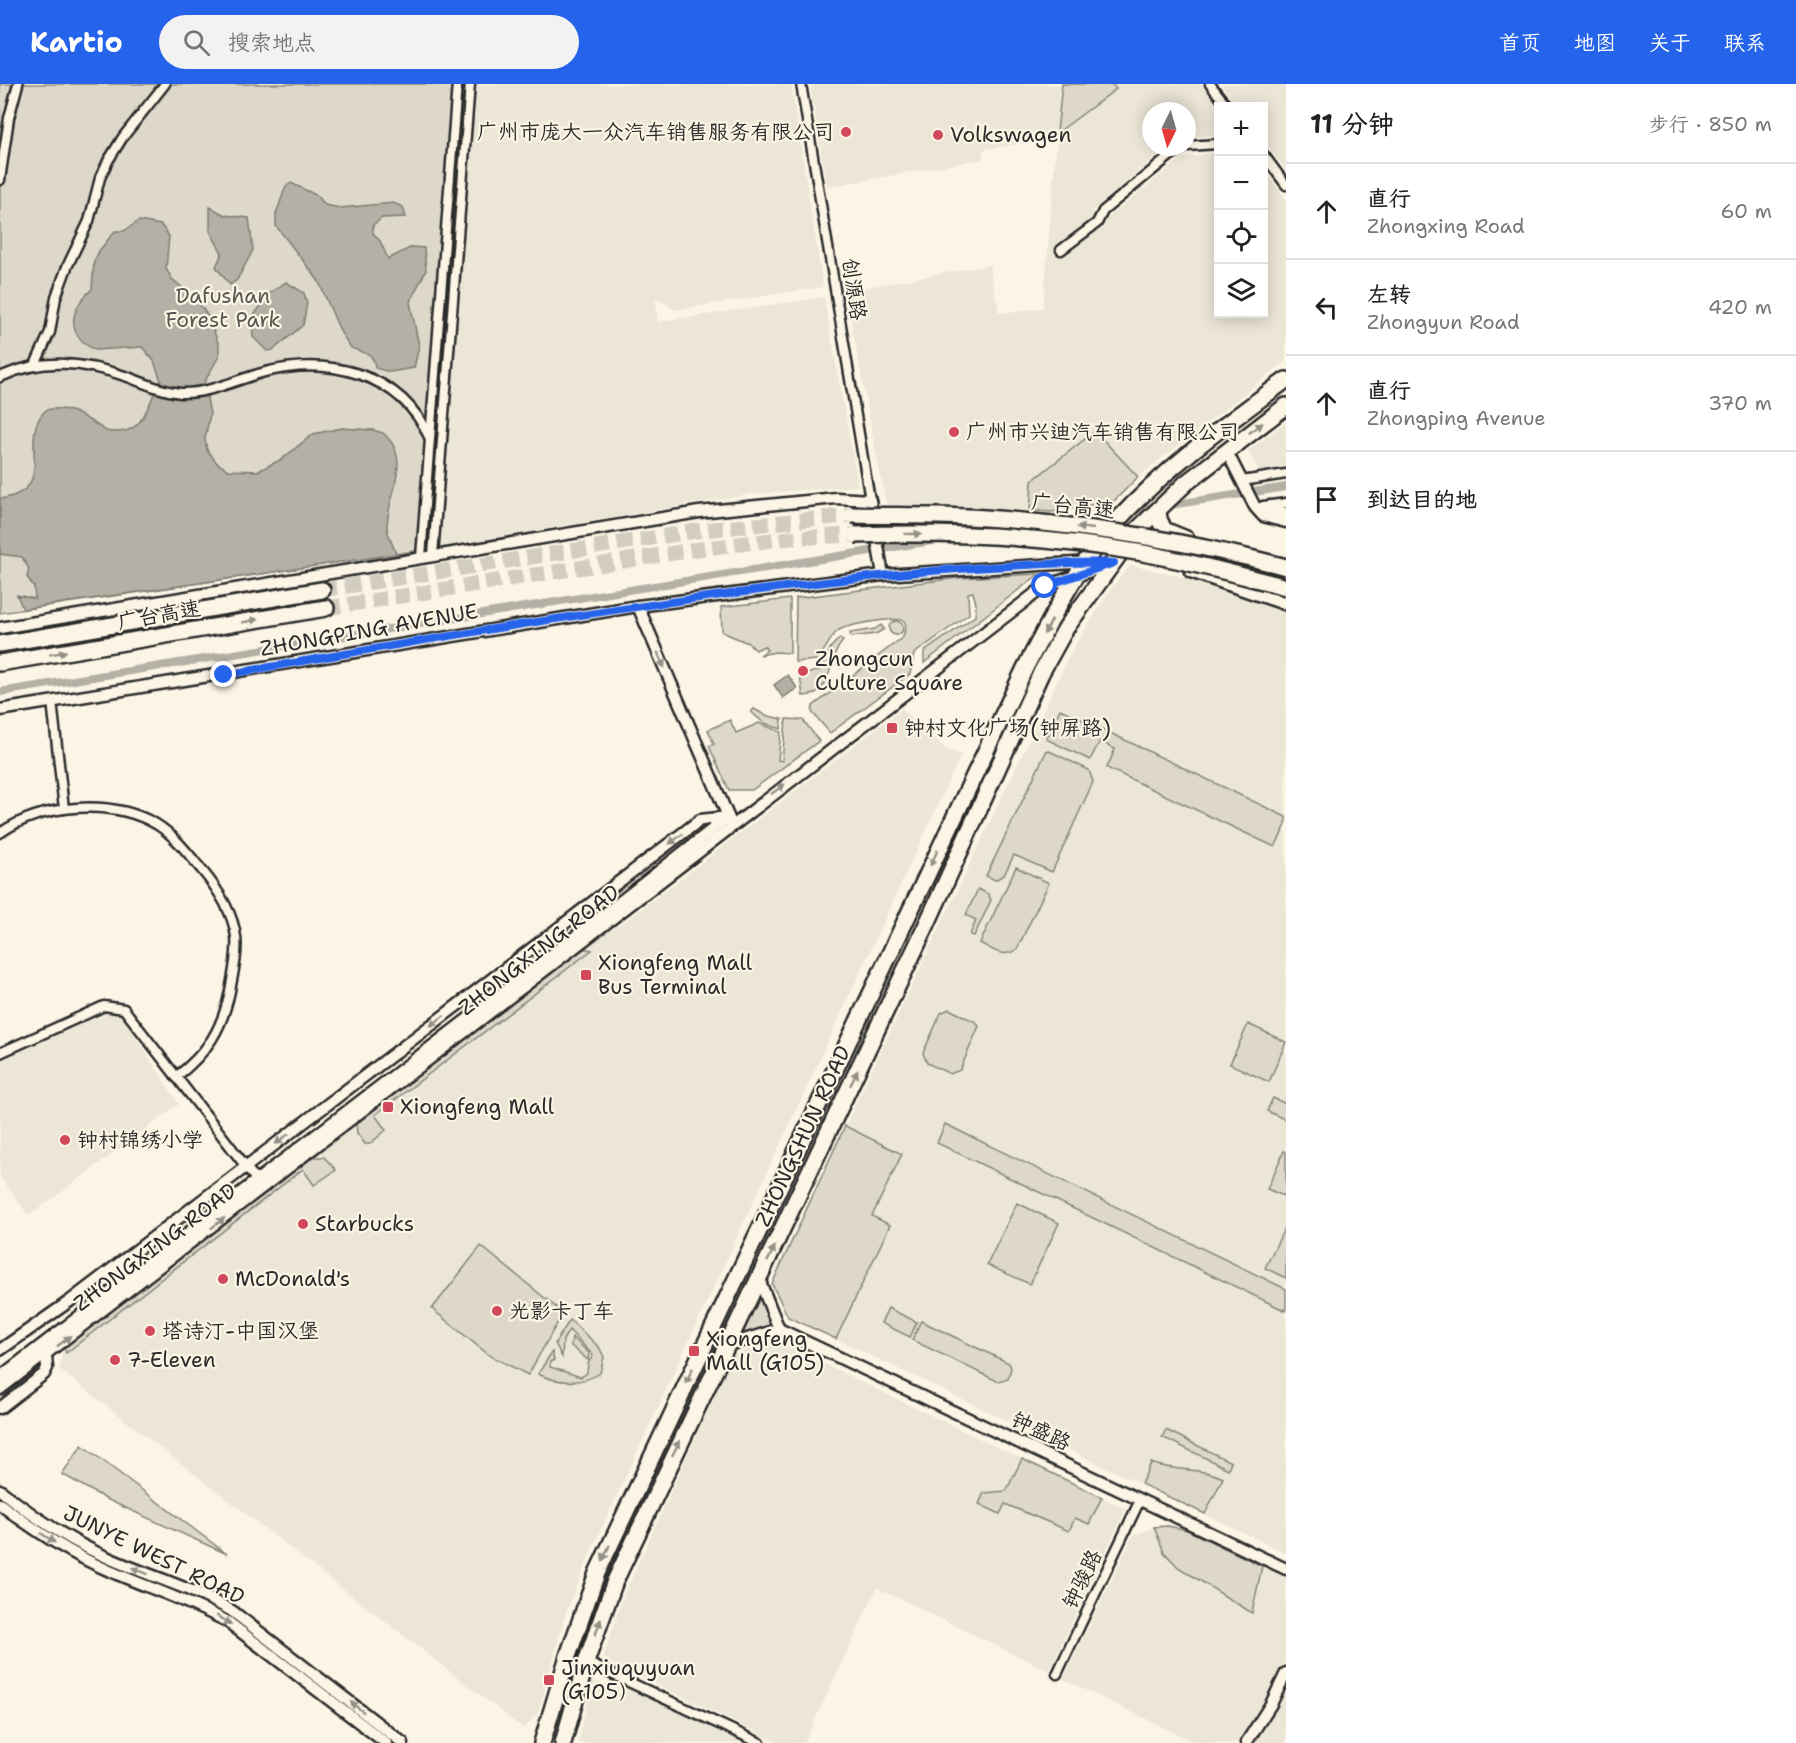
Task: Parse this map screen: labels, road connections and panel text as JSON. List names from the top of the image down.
{
  "streets": {
    "highway": ["广台高速", "ZHONGSHUN ROAD"],
    "main road": [
      "ZHONGPING AVENUE",
      "ZHONGXING ROAD",
      "钟盛路",
      "JUNYE WEST ROAD"
    ],
    "street": ["创源路", "钟骏路"]
  },
  "crossings": [
    ["ZHONGPING AVENUE", "ZHONGXING ROAD"],
    ["ZHONGPING AVENUE", "ZHONGSHUN ROAD"],
    ["ZHONGXING ROAD", "ZHONGSHUN ROAD"],
    ["钟盛路", "钟骏路"]
  ],
  "parks": ["Dafushan Forest Park"],
  "places": {
    "other": [
      "广州市庞大一众汽车销售服务有限公司",
      "Volkswagen",
      "广州市兴迪汽车销售有限公司",
      "Zhongcun Culture Square",
      "钟村锦绣小学",
      "Starbucks",
      "McDonald's",
      "光影卡丁车",
      "塔诗汀-中国汉堡",
      "7-Eleven"
    ],
    "transit": [
      "钟村文化广场(钟屏路)",
      "Xiongfeng Mall Bus Terminal",
      "Xiongfeng Mall",
      "Xiongfeng Mall (G105)",
      "Jinxiuquyuan (G105）"
    ]
  },
  "north": "bottom",
  "page": {
    "header": "Kartio",
    "search": "搜索地点",
    "nav": [
      "首页",
      "地图",
      "关于",
      "联系"
    ],
    "heading": ["11 分钟", "步行 · 850 m"],
    "map_buttons": ["+", "−"],
    "list": [
      ["直行", "Zhongxing Road", "60 m"],
      ["左转", "Zhongyun Road", "420 m"],
      ["直行", "Zhongping Avenue", "370 m"],
      "到达目的地"
    ]
  }
}
